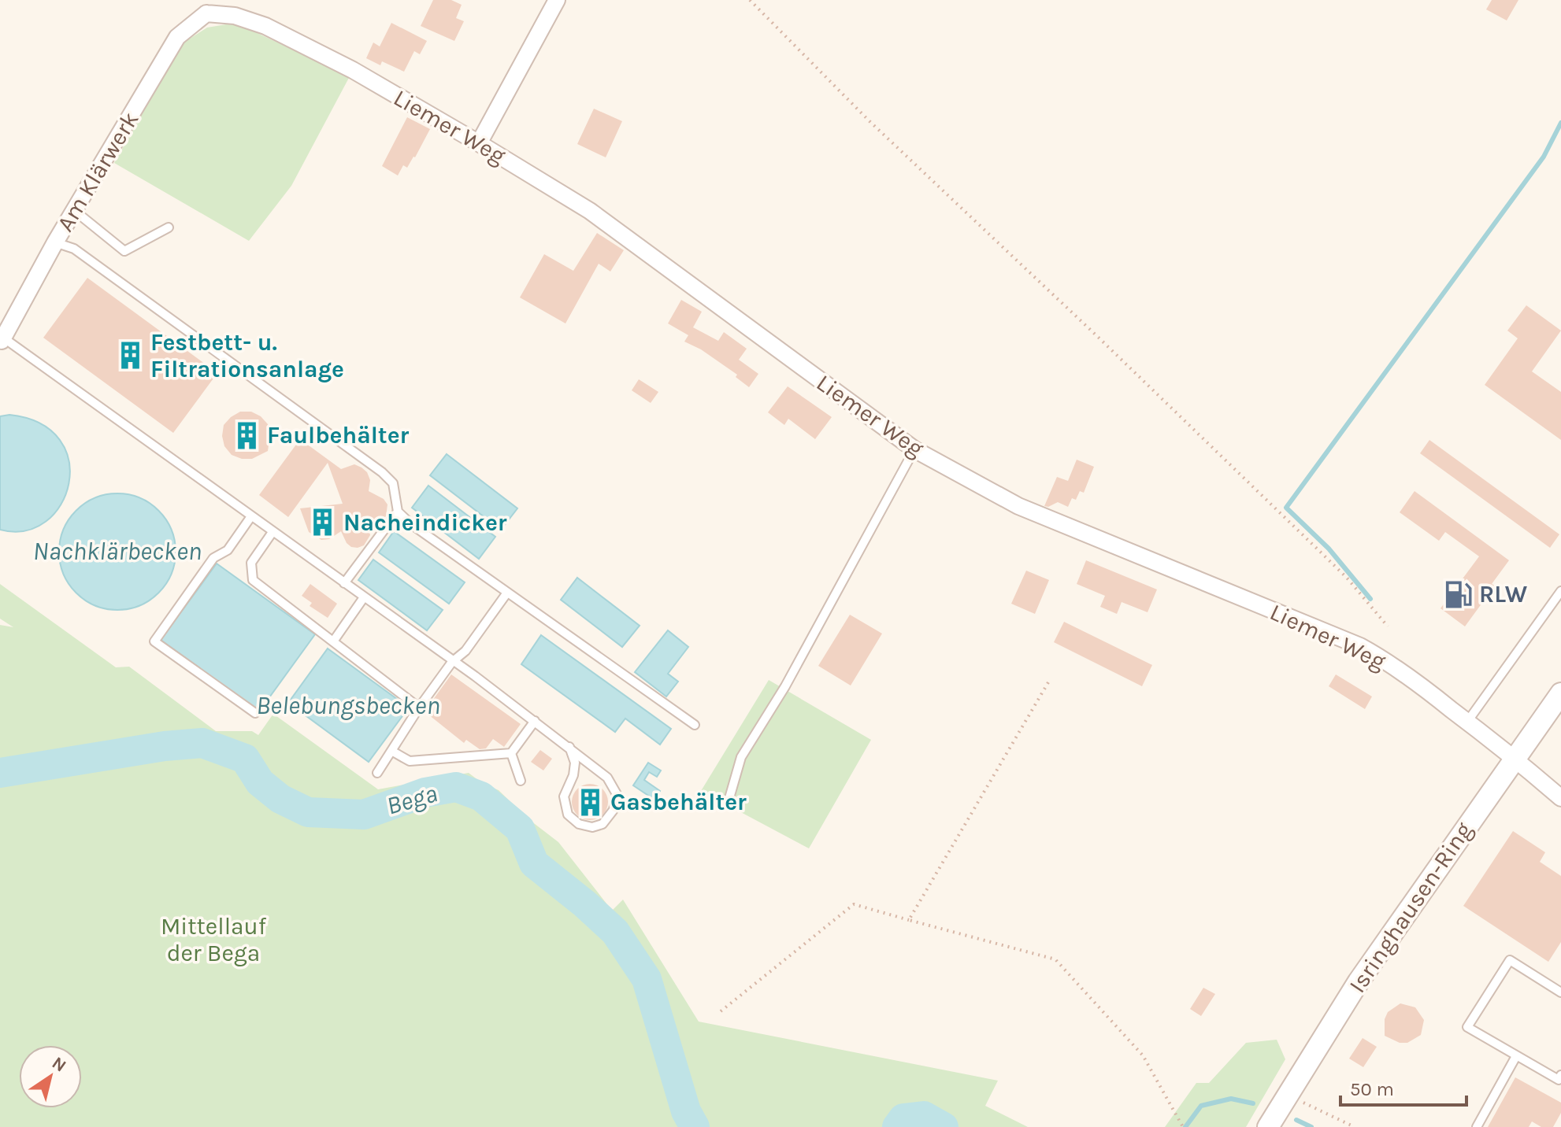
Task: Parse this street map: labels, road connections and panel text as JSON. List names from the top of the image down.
{
  "streets": {
    "street": ["Liemer Weg", "Am Klärwerk", "Isringhausen-Ring"]
  },
  "crossings": [
    ["Liemer Weg", "Am Klärwerk"],
    ["Liemer Weg", "Isringhausen-Ring"]
  ],
  "water": ["Nachklärbecken", "Belebungsbecken", "Bega"],
  "parks": ["Mittellauf der Bega"],
  "places": {
    "building": [
      "Festbett- u. Filtrationsanlage",
      "Faulbehälter",
      "Nacheindicker",
      "Gasbehälter"
    ],
    "fuel station": ["RLW"]
  },
  "scale_bar": "50 m",
  "north": "top right"
}
